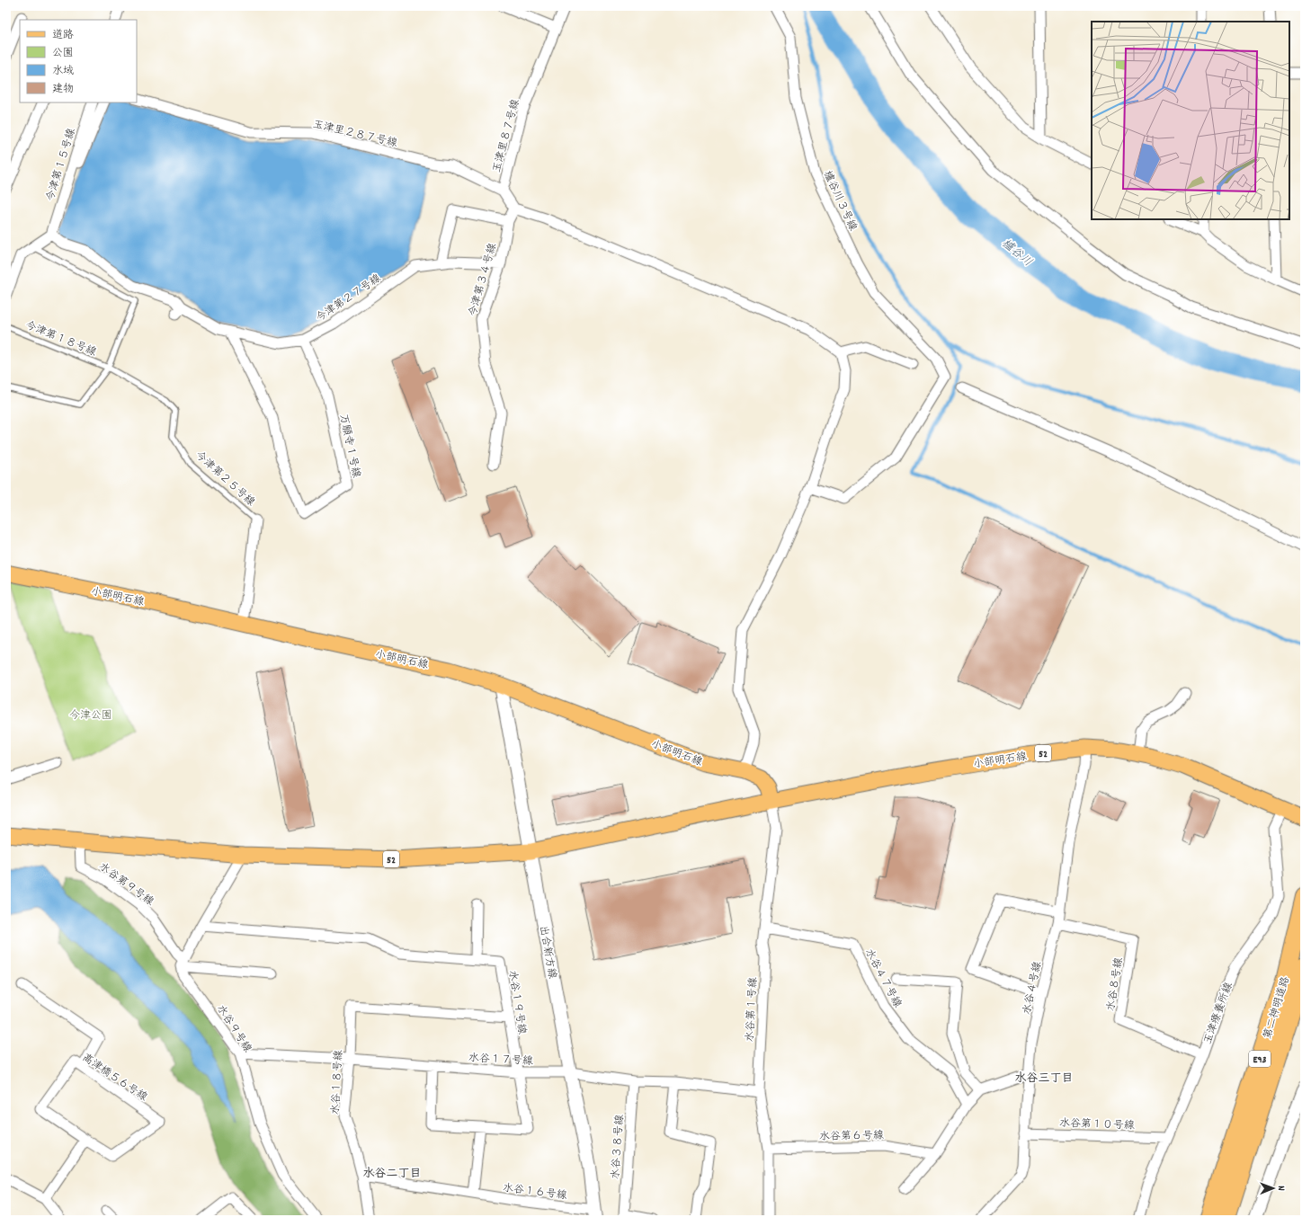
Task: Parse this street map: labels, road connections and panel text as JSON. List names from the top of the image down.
{
  "streets": {
    "highway": ["第二神明道路", "E93"],
    "main road": ["小部明石線", "52"],
    "street": [
      "玉津里２８７号線",
      "玉津里８７号線",
      "今津第１５号線",
      "櫨谷川３号線",
      "今津第３４号線",
      "今津第２７号線",
      "万願寺１号線",
      "今津第２５号線",
      "水谷第９号線",
      "出合新方線",
      "水谷４７号線",
      "水谷８号線",
      "水谷４号線",
      "水谷１９号線",
      "水谷第１号線",
      "玉津療養所線",
      "水谷９号線",
      "水谷１７号線",
      "高津橋５６号線",
      "水谷１８号線",
      "水谷第１０号線",
      "水谷第６号線",
      "水谷３８号線",
      "水谷１６号線"
    ],
    "lane": ["今津第１８号線"]
  },
  "crossings": [
    ["玉津里２８７号線", "玉津里８７号線"],
    ["今津第１５号線", "今津第２７号線"],
    ["今津第３４号線", "今津第２７号線"],
    ["今津第２７号線", "万願寺１号線"],
    ["今津第１８号線", "今津第２５号線"],
    ["今津第２５号線", "小部明石線"],
    ["小部明石線", "水谷第９号線"],
    ["小部明石線", "出合新方線"],
    ["小部明石線", "水谷４号線"],
    ["小部明石線", "水谷第１号線"],
    ["小部明石線", "玉津療養所線"],
    ["水谷第９号線", "水谷９号線"],
    ["出合新方線", "水谷１７号線"],
    ["出合新方線", "水谷１６号線"],
    ["水谷４７号線", "水谷第１号線"],
    ["水谷８号線", "水谷４号線"],
    ["水谷８号線", "玉津療養所線"],
    ["水谷４号線", "水谷第１０号線"],
    ["水谷１９号線", "水谷１７号線"],
    ["水谷１９号線", "水谷１８号線"],
    ["水谷第１号線", "水谷１７号線"],
    ["水谷第１号線", "水谷第６号線"],
    ["玉津療養所線", "水谷第１０号線"],
    ["水谷９号線", "水谷１７号線"],
    ["水谷１７号線", "水谷１８号線"],
    ["水谷１７号線", "水谷３８号線"]
  ],
  "districts": ["水谷三丁目", "水谷二丁目"],
  "water": ["櫨谷川"],
  "parks": ["今津公園"],
  "legend": [
    "道路",
    "公園",
    "水域",
    "建物"
  ],
  "north": "right"
}
